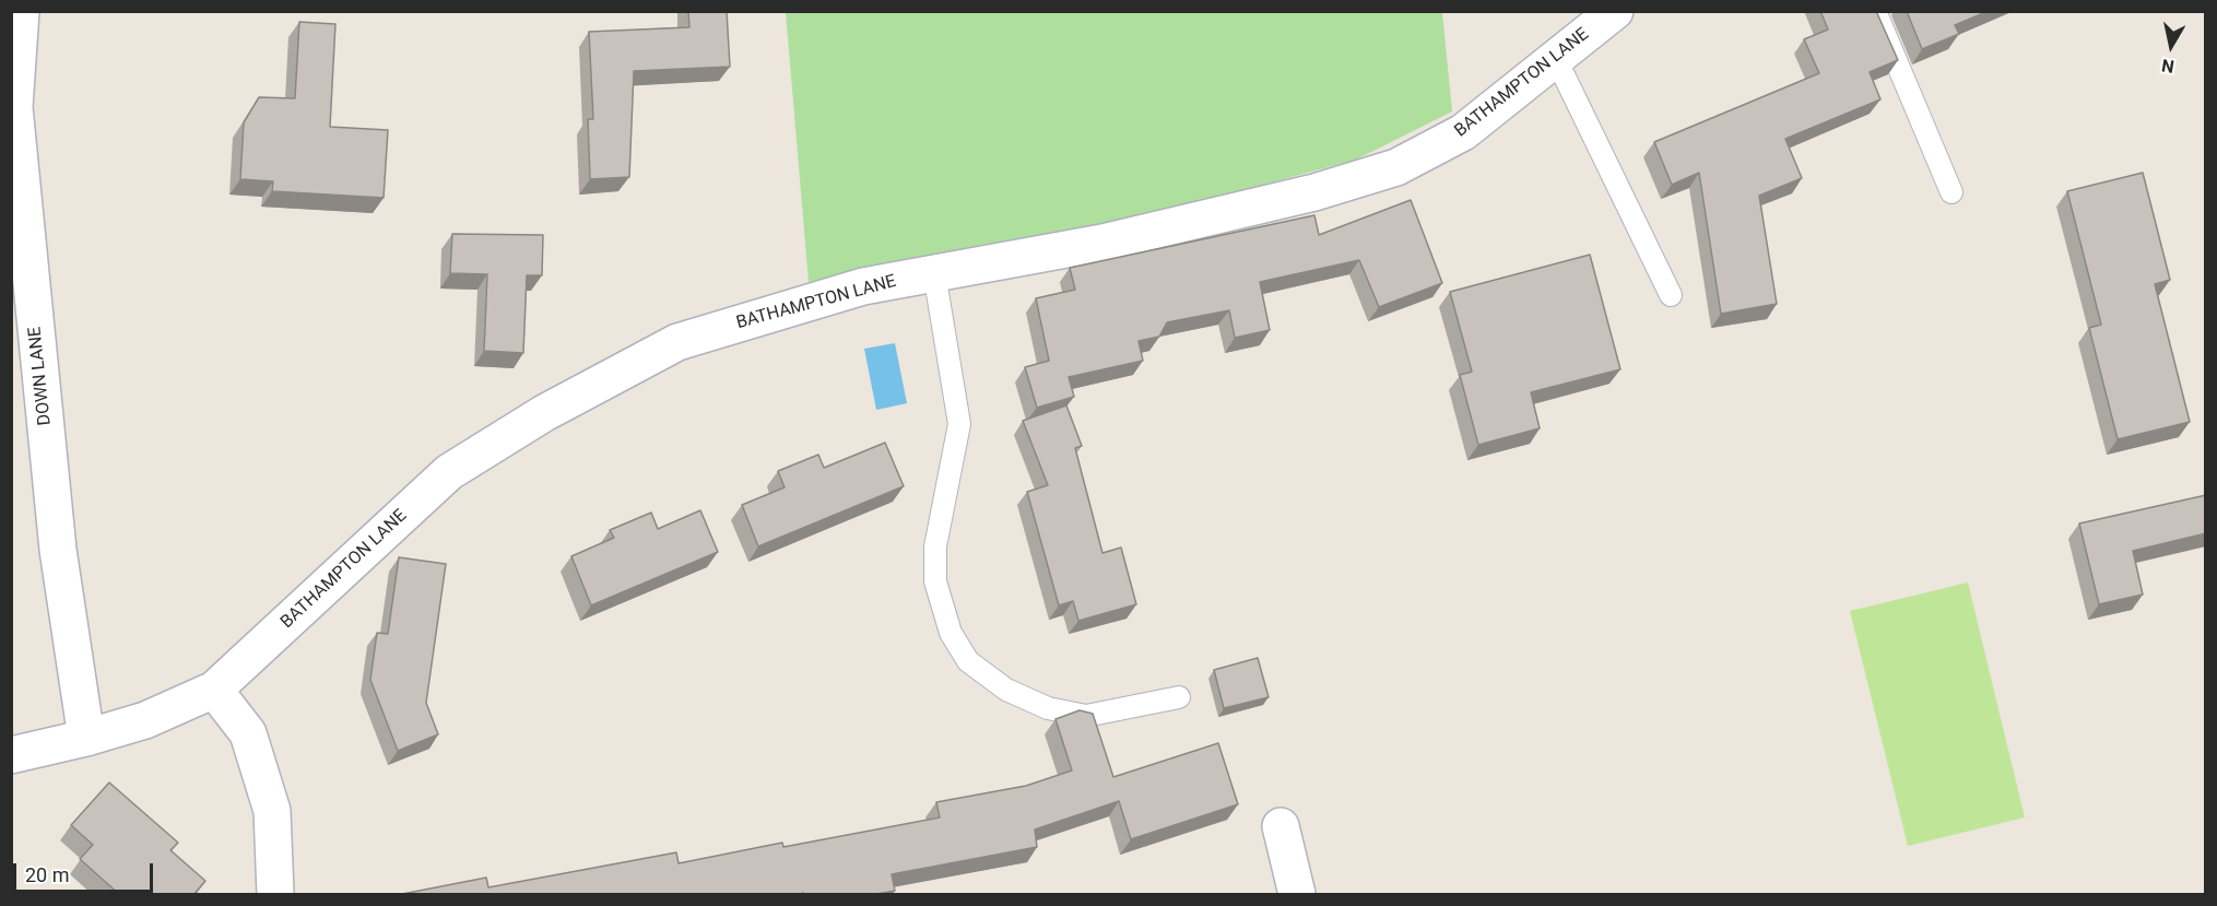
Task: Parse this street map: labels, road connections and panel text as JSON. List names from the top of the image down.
{
  "streets": {
    "street": ["BATHAMPTON LANE", "DOWN LANE"]
  },
  "crossings": [
    ["BATHAMPTON LANE", "DOWN LANE"]
  ],
  "scale_bar": "20 m",
  "north": "bottom"
}
